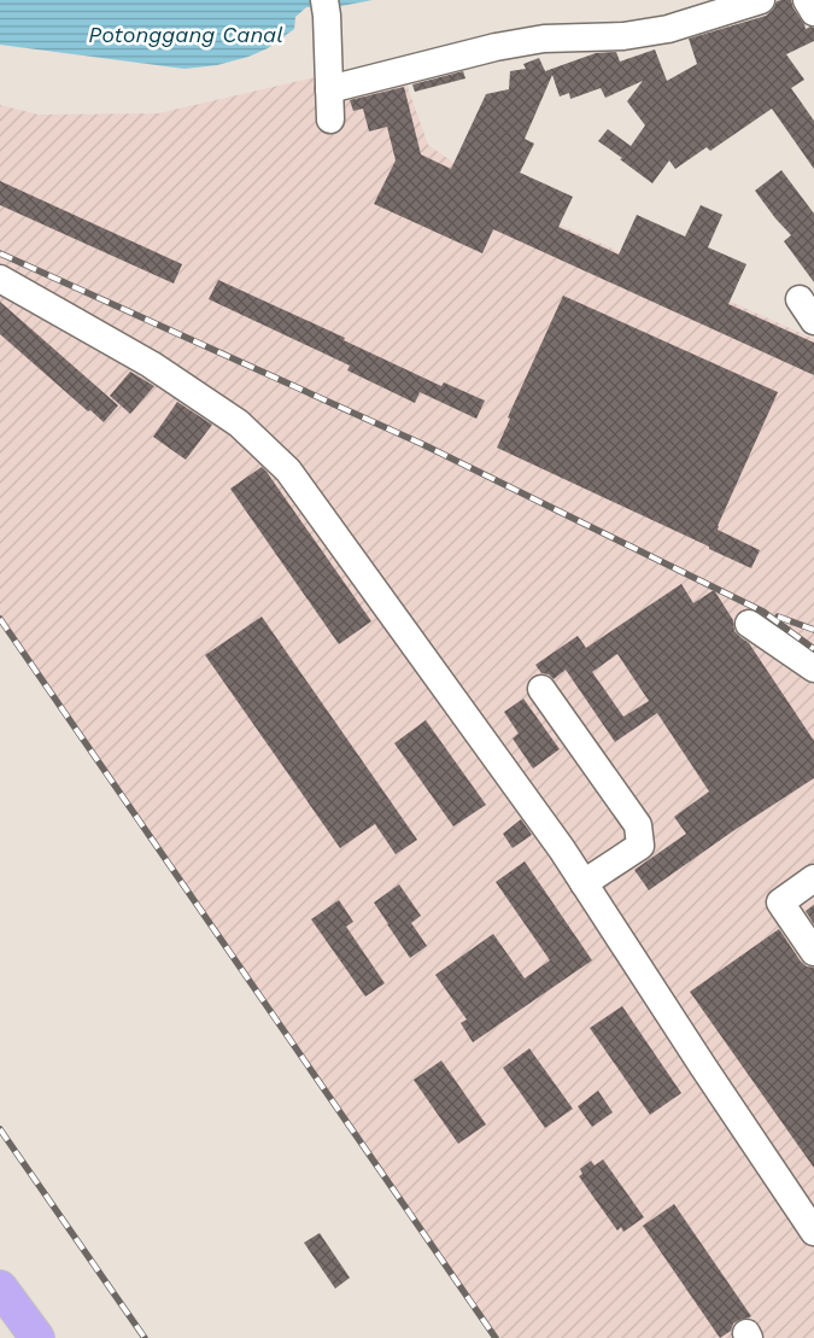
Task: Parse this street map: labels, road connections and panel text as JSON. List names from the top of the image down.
{
  "water": ["Potonggang Canal"]
}
